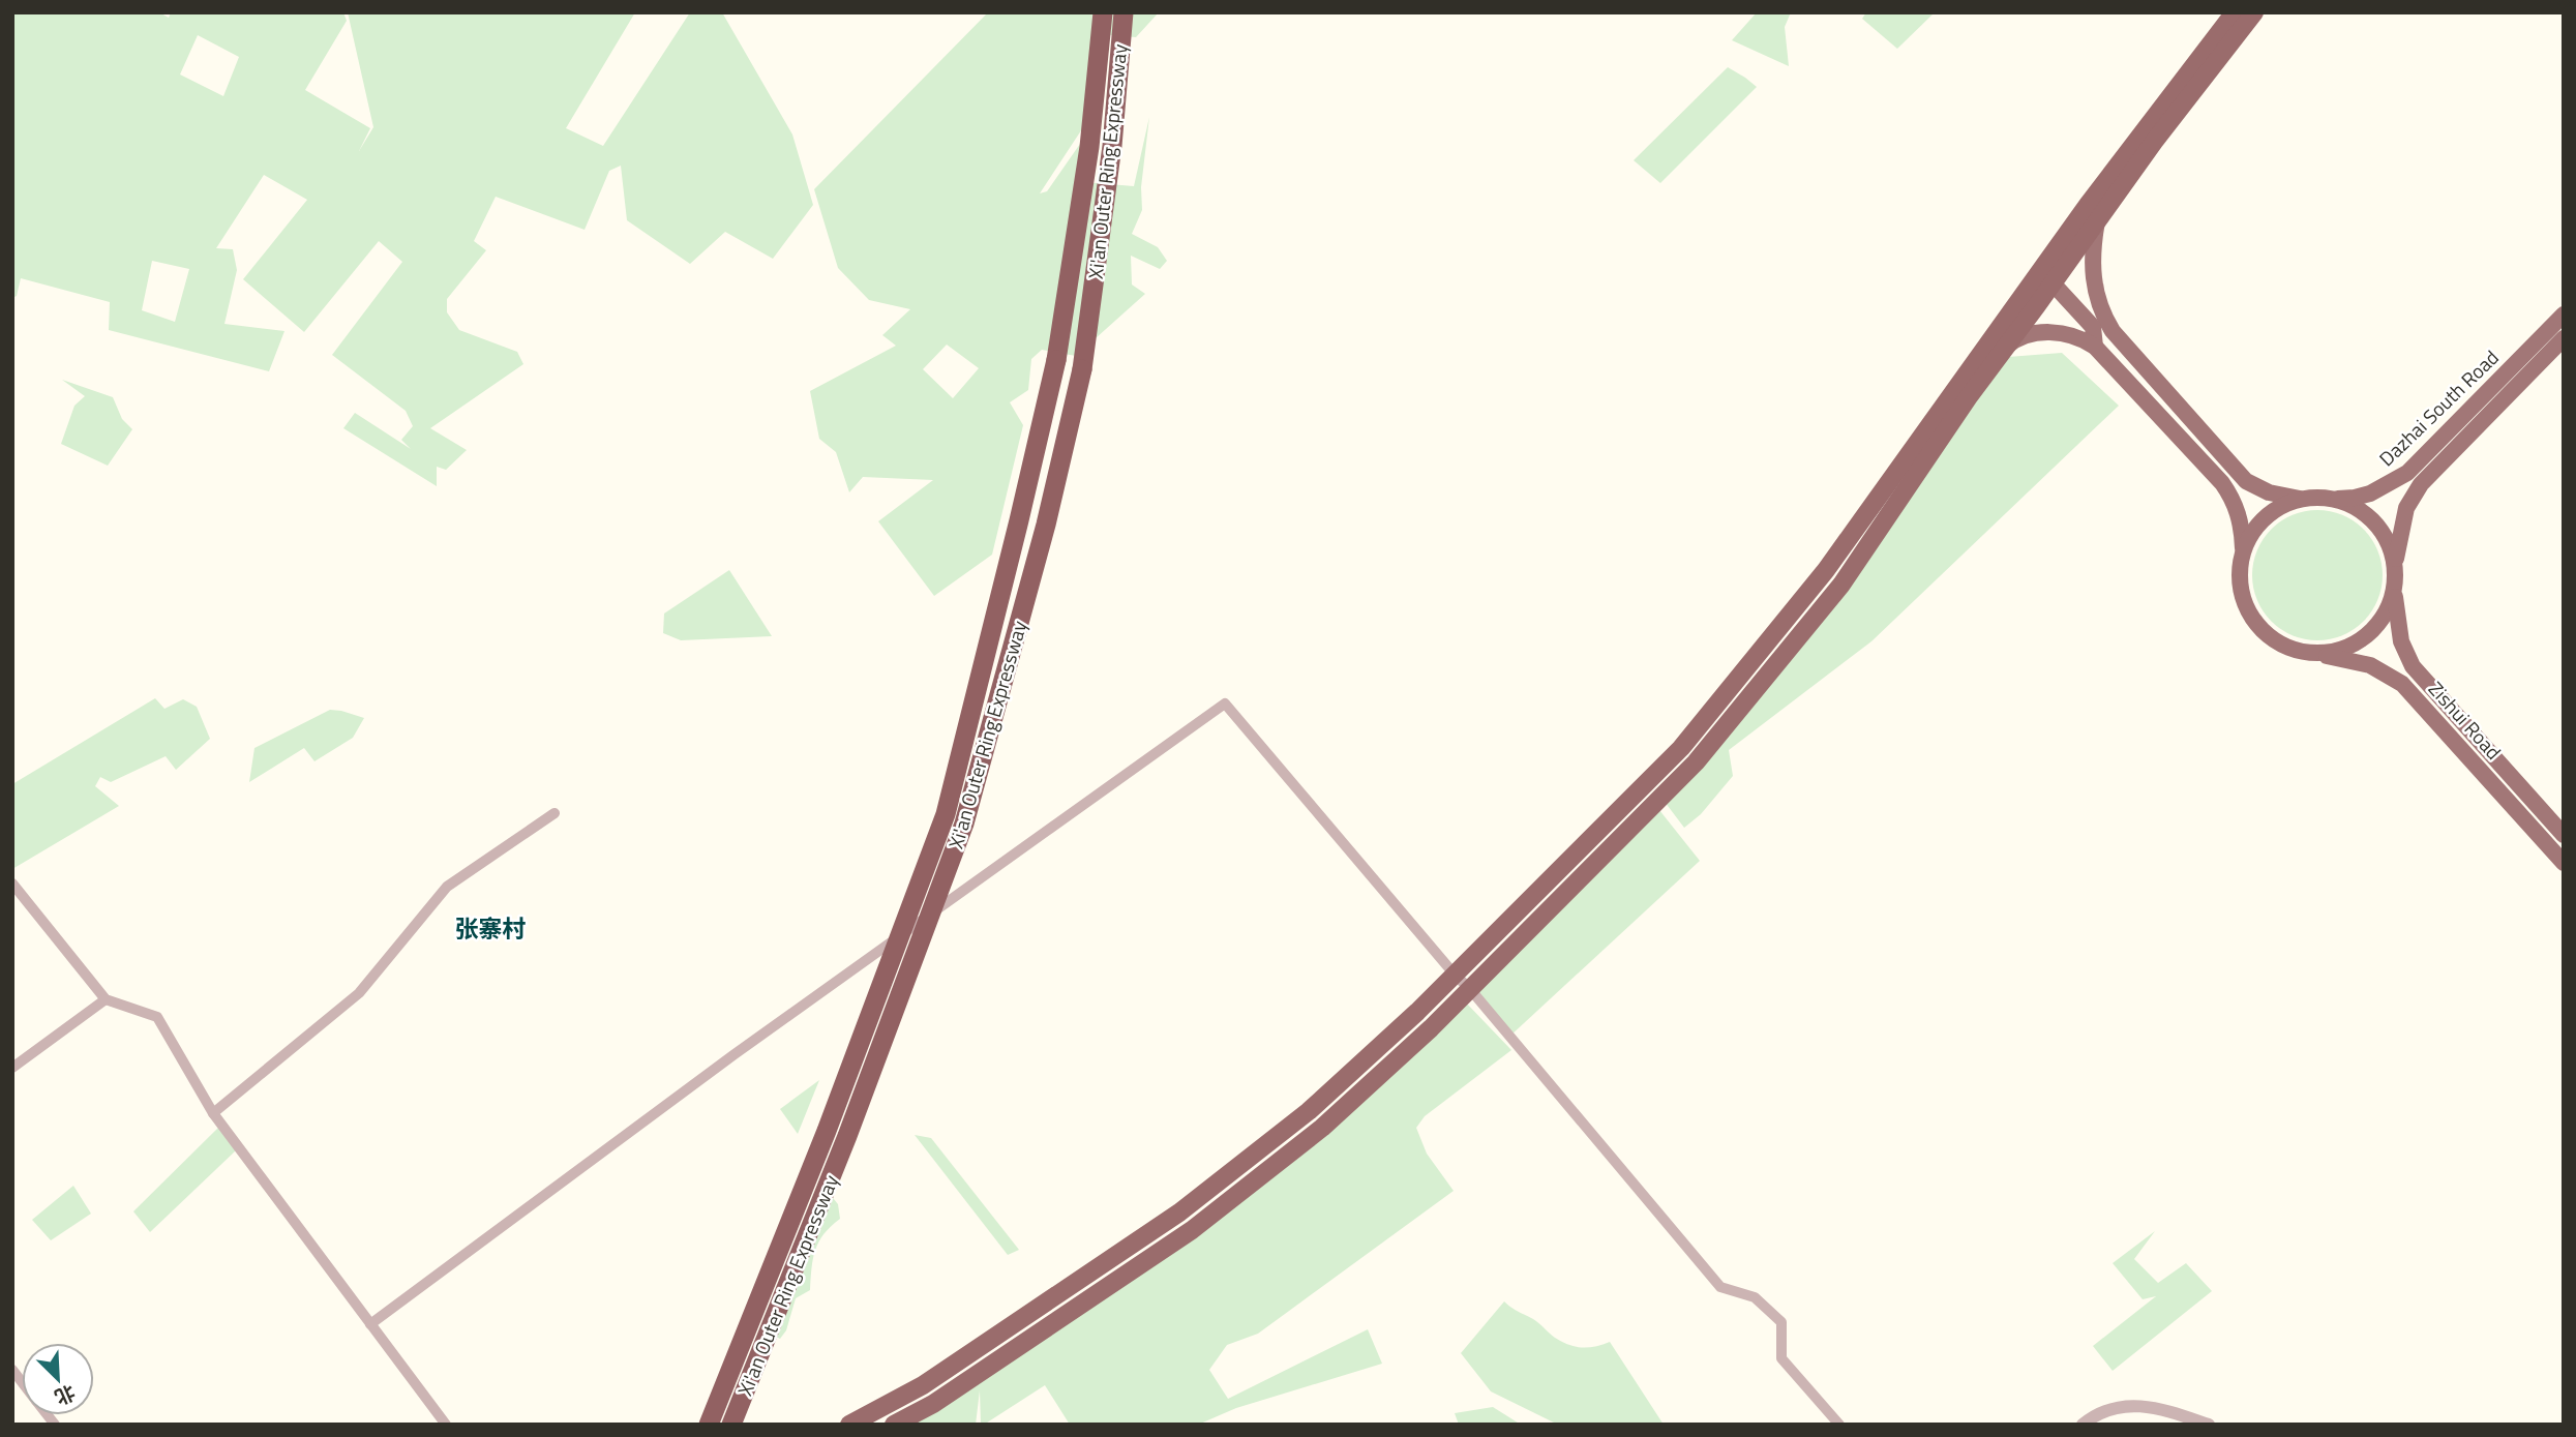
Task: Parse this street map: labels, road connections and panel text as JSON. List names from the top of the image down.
{
  "streets": {
    "highway": ["Xi'an Outer Ring Expressway"],
    "main road": ["Dazhai South Road", "Zishui Road"]
  },
  "crossings": [
    ["Dazhai South Road", "Zishui Road"]
  ],
  "districts": ["张寨村"],
  "north": "bottom right"
}
